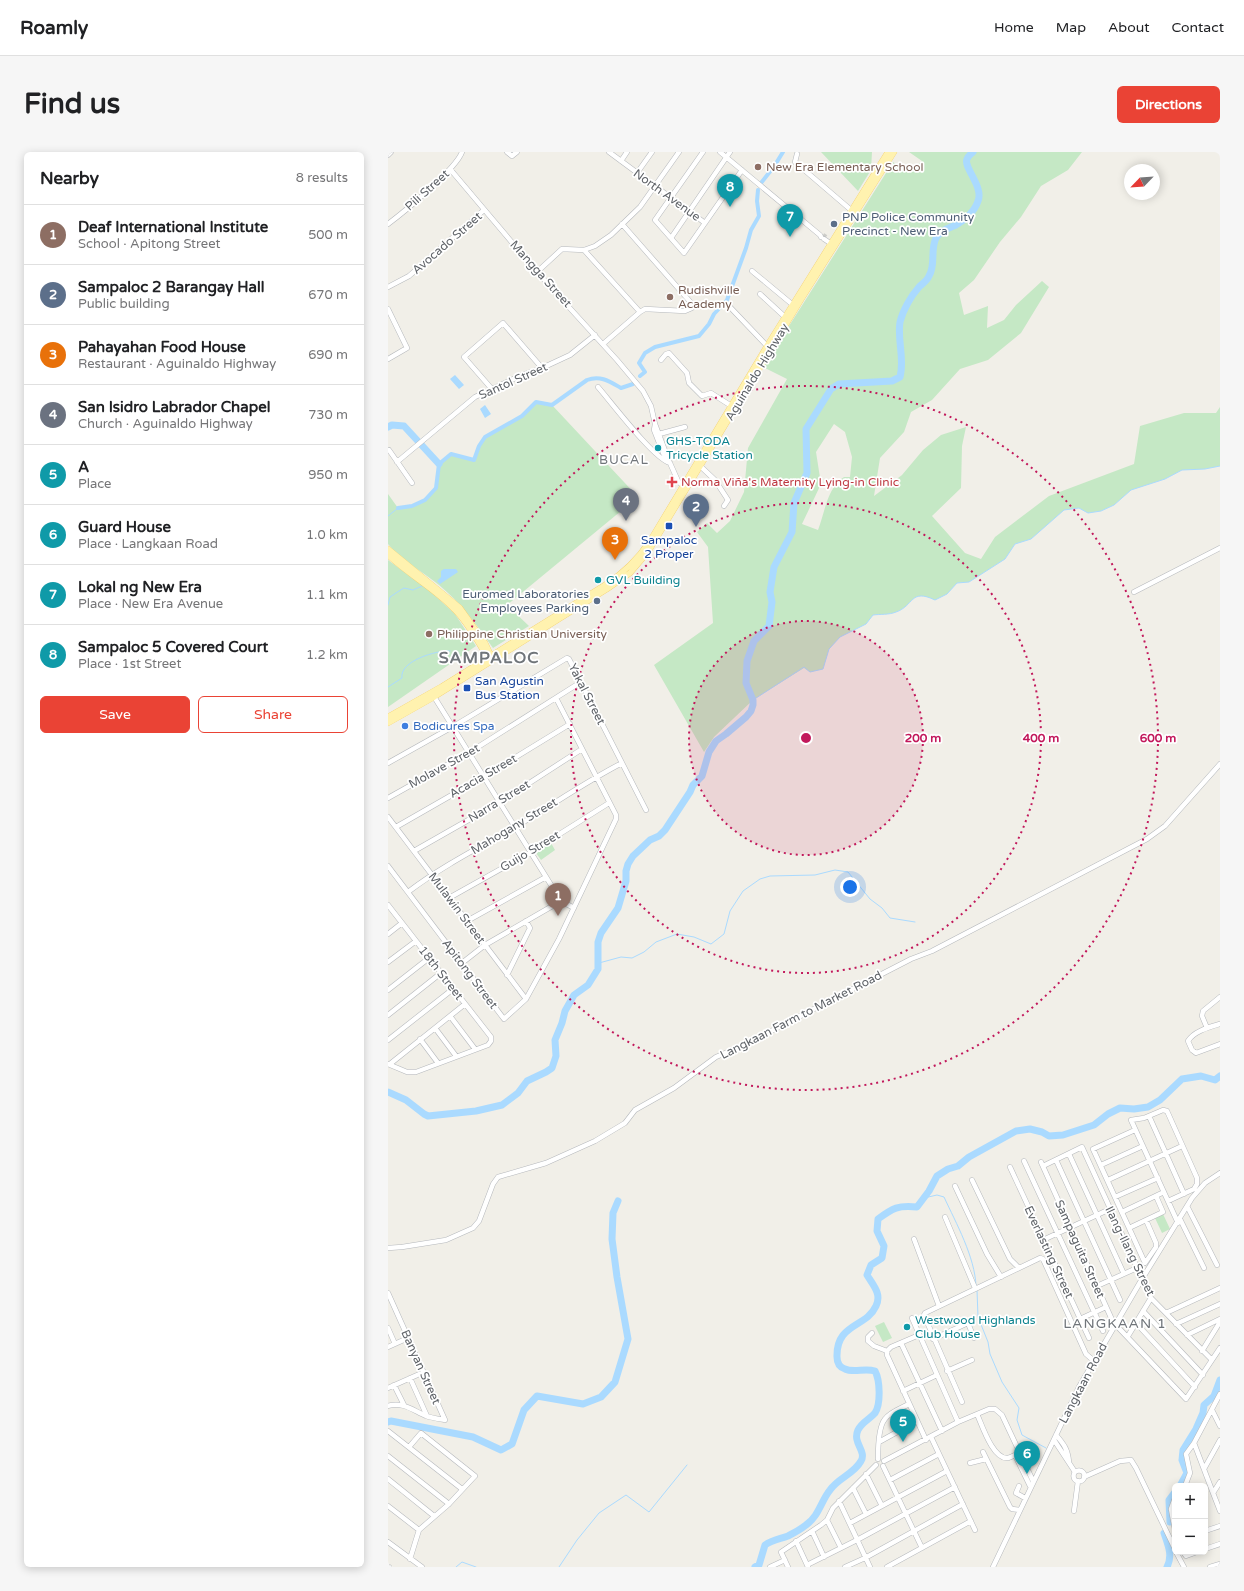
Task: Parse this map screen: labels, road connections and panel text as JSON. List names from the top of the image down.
{
  "streets": {
    "main road": ["Aguinaldo Highway"],
    "street": [
      "Pili Street",
      "North Avenue",
      "Avocado Street",
      "Mangga Street",
      "Santol Street",
      "Yakal Street",
      "Molave Street",
      "Acacia Street",
      "Narra Street",
      "Mahogany Street",
      "Guijo Street",
      "Mulawin Street",
      "18th Street",
      "Apitong Street",
      "Langkaan Farm to Market Road",
      "Sampaguita Street",
      "Ilang-Ilang Street",
      "Everlasting Street",
      "Banyan Street",
      "Langkaan Road"
    ]
  },
  "crossings": [
    ["Pili Street", "Mangga Street"],
    ["Avocado Street", "Mangga Street"],
    ["Mangga Street", "Santol Street"],
    ["Yakal Street", "Molave Street"],
    ["Yakal Street", "Mahogany Street"],
    ["Molave Street", "Apitong Street"],
    ["Acacia Street", "Mulawin Street"],
    ["Acacia Street", "Apitong Street"],
    ["Narra Street", "Mulawin Street"],
    ["Narra Street", "Apitong Street"],
    ["Mahogany Street", "Mulawin Street"],
    ["Mahogany Street", "Apitong Street"],
    ["Guijo Street", "Mulawin Street"],
    ["Guijo Street", "Apitong Street"],
    ["Mulawin Street", "Apitong Street"],
    ["Sampaguita Street", "Langkaan Road"],
    ["Ilang-Ilang Street", "Langkaan Road"]
  ],
  "districts": ["BUCAL", "SAMPALOC", "LANGKAAN 1"],
  "places": {
    "other": [
      "New Era Elementary School",
      "PNP Police Community Precinct - New Era",
      "Rudishville Academy",
      "GHS-TODA Tricycle Station",
      "GVL Building",
      "Euromed Laboratories Employees Parking",
      "Philippine Christian University",
      "Bodicures Spa",
      "Westwood Highlands Club House"
    ],
    "health": ["Norma Viña's Maternity Lying-in Clinic"],
    "transit": ["Sampaloc 2 Proper", "San Agustin Bus Station"]
  },
  "north": "bottom left",
  "page": {
    "header": "Roamly",
    "nav": [
      "Home",
      "Map",
      "About",
      "Contact"
    ],
    "buttons": [
      "Directions",
      ["Save", "Share"]
    ],
    "title": "Find us",
    "heading": ["Nearby", "8 results"],
    "pins": [
      "8",
      "7",
      "4",
      "2",
      "3",
      "1",
      "5",
      "6"
    ],
    "list": [
      {
        "mark": "1",
        "name": "Deaf International Institute",
        "note": "School · Apitong Street",
        "value": "500 m"
      },
      {
        "mark": "2",
        "name": "Sampaloc 2 Barangay Hall",
        "note": "Public building",
        "value": "670 m"
      },
      {
        "mark": "3",
        "name": "Pahayahan Food House",
        "note": "Restaurant · Aguinaldo Highway",
        "value": "690 m"
      },
      {
        "mark": "4",
        "name": "San Isidro Labrador Chapel",
        "note": "Church · Aguinaldo Highway",
        "value": "730 m"
      },
      {
        "mark": "5",
        "name": "A",
        "note": "Place",
        "value": "950 m"
      },
      {
        "mark": "6",
        "name": "Guard House",
        "note": "Place · Langkaan Road",
        "value": "1.0 km"
      },
      {
        "mark": "7",
        "name": "Lokal ng New Era",
        "note": "Place · New Era Avenue",
        "value": "1.1 km"
      },
      {
        "mark": "8",
        "name": "Sampaloc 5 Covered Court",
        "note": "Place · 1st Street",
        "value": "1.2 km"
      }
    ],
    "map_buttons": ["+", "−"]
  },
  "rings": ["200 m", "400 m", "600 m"]
}
